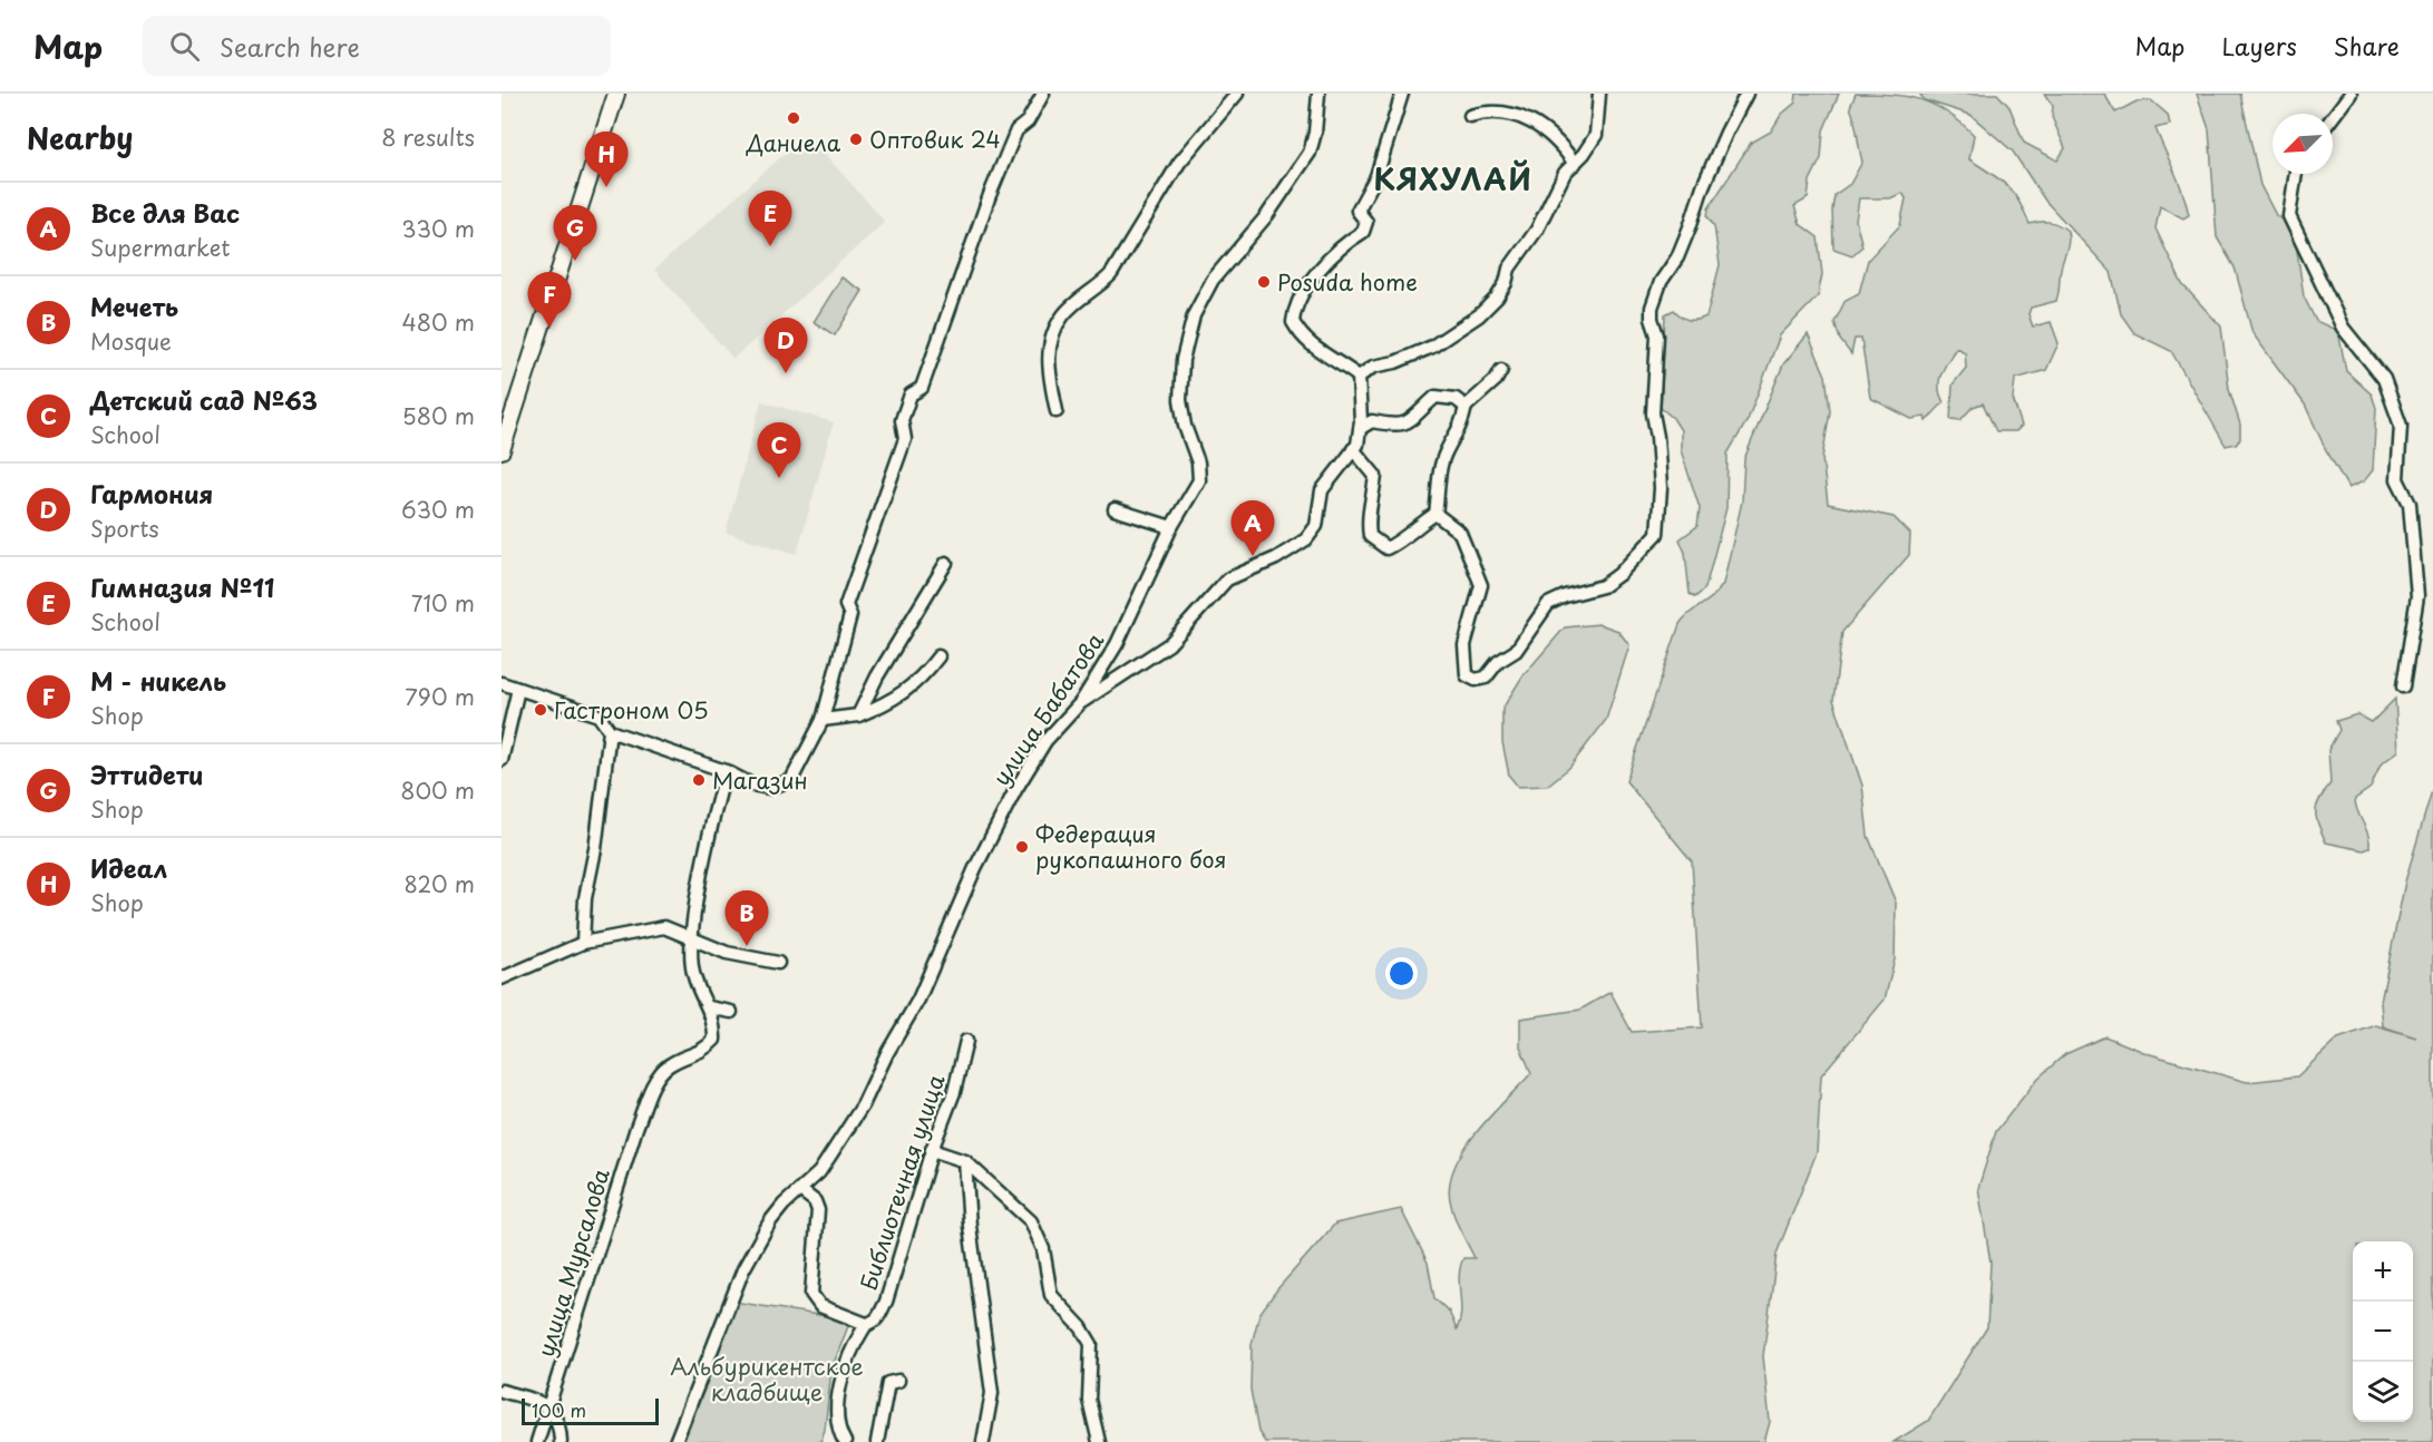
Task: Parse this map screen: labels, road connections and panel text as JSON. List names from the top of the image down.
{
  "streets": {
    "street": ["улица Бабатова", "Библиотечная улица", "улица Мурсалова"]
  },
  "districts": ["КЯХУЛАЙ"],
  "parks": ["Альбурикентское кладбище"],
  "places": [
    "Даниела",
    "Оптовик 24",
    "Posuda home",
    "Гастроном 05",
    "Магазин",
    "Федерация рукопашного боя"
  ],
  "scale_bar": "100 m",
  "north": "bottom left",
  "page": {
    "header": "Map",
    "search": "Search here",
    "nav": ["Map", "Layers", "Share"],
    "heading": ["Nearby", "8 results"],
    "pins": [
      "H",
      "E",
      "G",
      "F",
      "D",
      "C",
      "A",
      "B"
    ],
    "list": [
      {
        "mark": "A",
        "name": "Все для Вас",
        "note": "Supermarket",
        "value": "330 m"
      },
      {
        "mark": "B",
        "name": "Мечеть",
        "note": "Mosque",
        "value": "480 m"
      },
      {
        "mark": "C",
        "name": "Детский сад №63",
        "note": "School",
        "value": "580 m"
      },
      {
        "mark": "D",
        "name": "Гармония",
        "note": "Sports",
        "value": "630 m"
      },
      {
        "mark": "E",
        "name": "Гимназия №11",
        "note": "School",
        "value": "710 m"
      },
      {
        "mark": "F",
        "name": "М - никель",
        "note": "Shop",
        "value": "790 m"
      },
      {
        "mark": "G",
        "name": "Эттидети",
        "note": "Shop",
        "value": "800 m"
      },
      {
        "mark": "H",
        "name": "Идеал",
        "note": "Shop",
        "value": "820 m"
      }
    ],
    "map_buttons": ["+", "−"],
    "scale": "100 m"
  }
}
